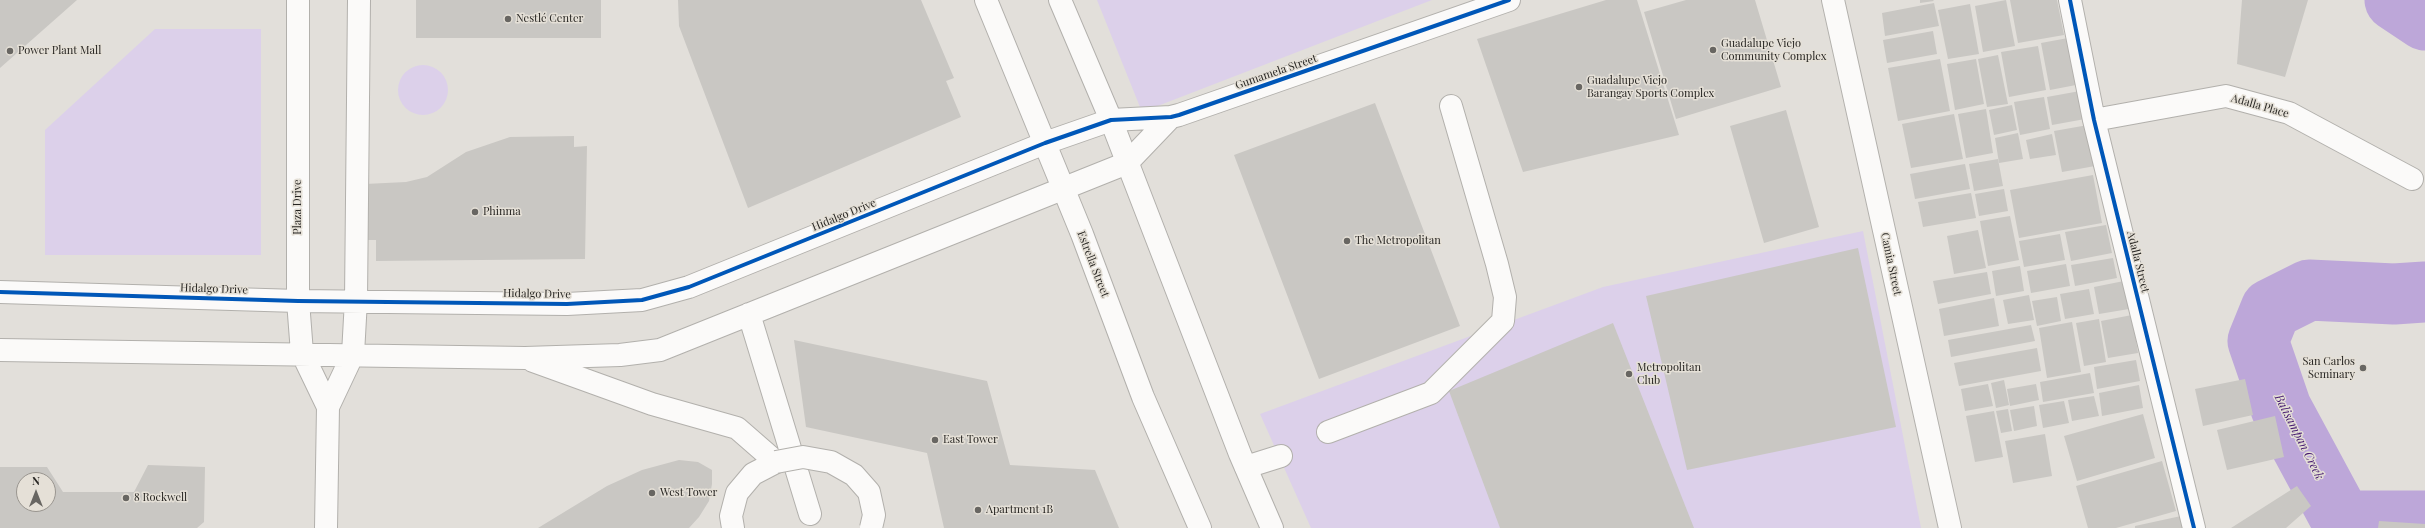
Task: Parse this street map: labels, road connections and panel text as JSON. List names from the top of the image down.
{
  "streets": {
    "street": [
      "Gumamela Street",
      "Adalla Place",
      "Plaza Drive",
      "Hidalgo Drive",
      "Adalla Street",
      "Estrella Street",
      "Camia Street"
    ]
  },
  "crossings": [
    ["Gumamela Street", "Hidalgo Drive"],
    ["Gumamela Street", "Estrella Street"],
    ["Adalla Place", "Adalla Street"],
    ["Plaza Drive", "Hidalgo Drive"],
    ["Hidalgo Drive", "Estrella Street"]
  ],
  "water": ["Balisampan Creek"],
  "places": [
    "Nestlé Center",
    "Guadalupe Viejo Community Complex",
    "Power Plant Mall",
    "Guadalupe Viejo Barangay Sports Complex",
    "Phinma",
    "The Metropolitan",
    "San Carlos Seminary",
    "Metropolitan Club",
    "East Tower",
    "West Tower",
    "8 Rockwell",
    "Apartment 1B"
  ],
  "north": "top"
}
